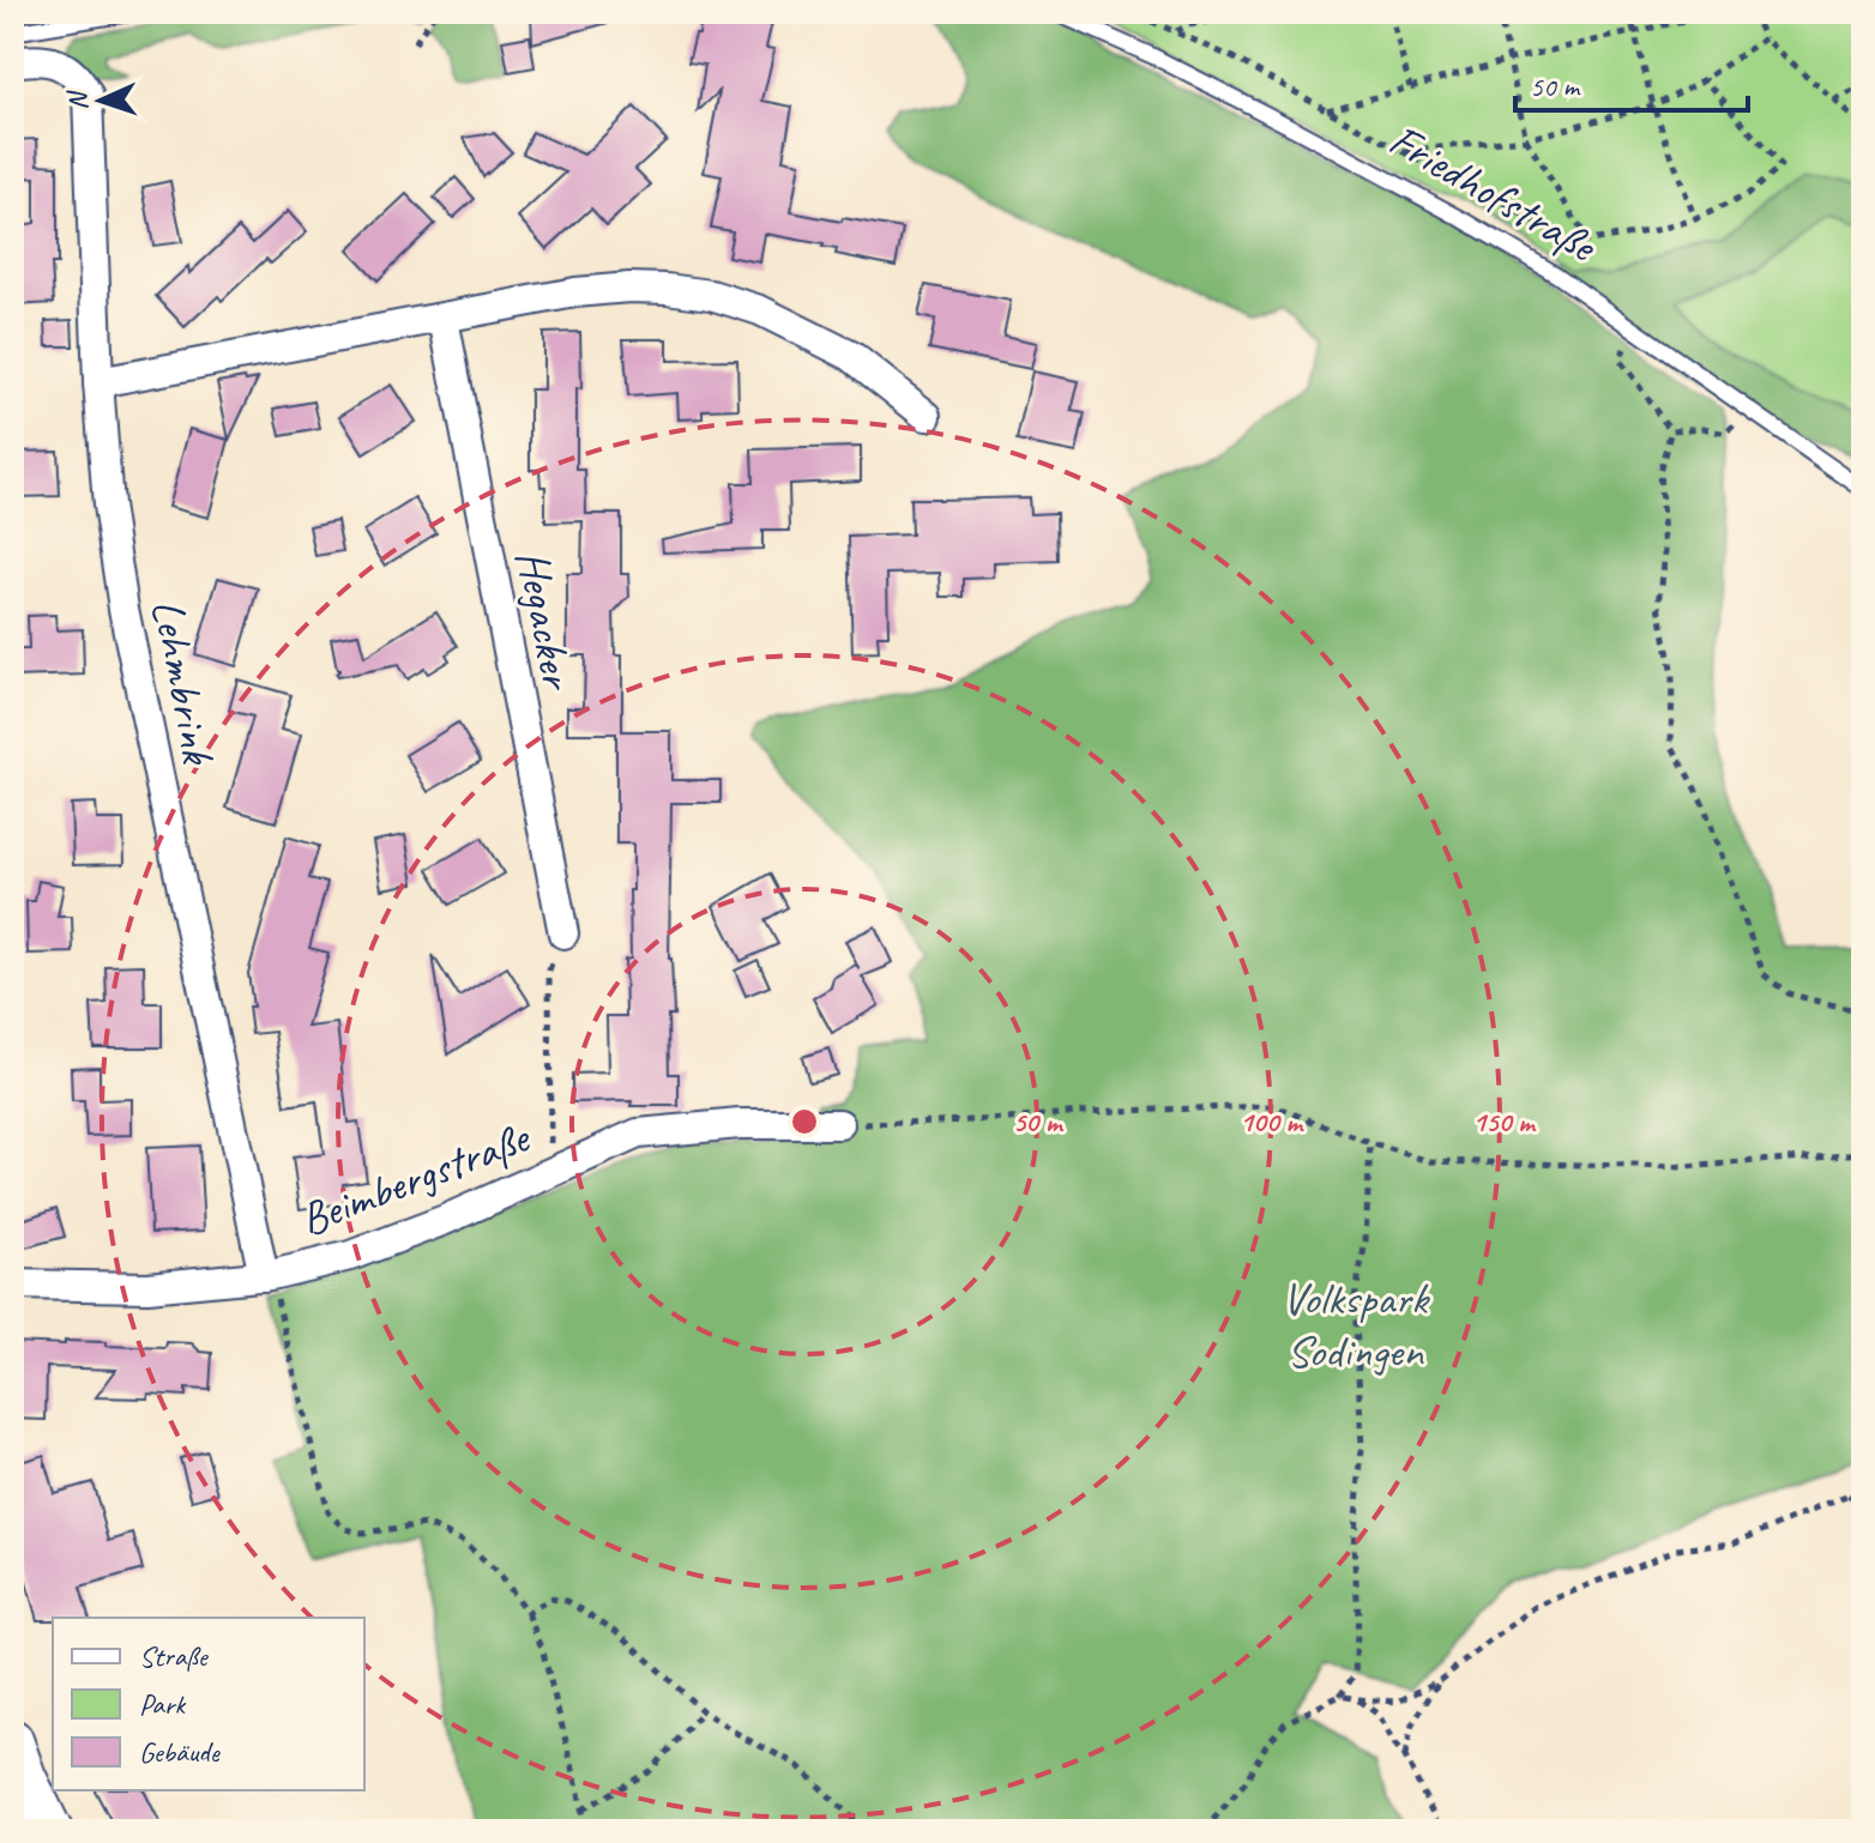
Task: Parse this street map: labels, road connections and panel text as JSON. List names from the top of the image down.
{
  "streets": {
    "street": ["Hegacker", "Lehmbrink", "Beimbergstraße"],
    "lane": ["Friedhofstraße"]
  },
  "crossings": [
    ["Lehmbrink", "Beimbergstraße"]
  ],
  "parks": ["Volkspark Sodingen"],
  "legend": ["Straße", "Park", "Gebäude"],
  "scale_bar": "50 m",
  "north": "left",
  "rings": ["50 m", "100 m", "150 m"]
}
